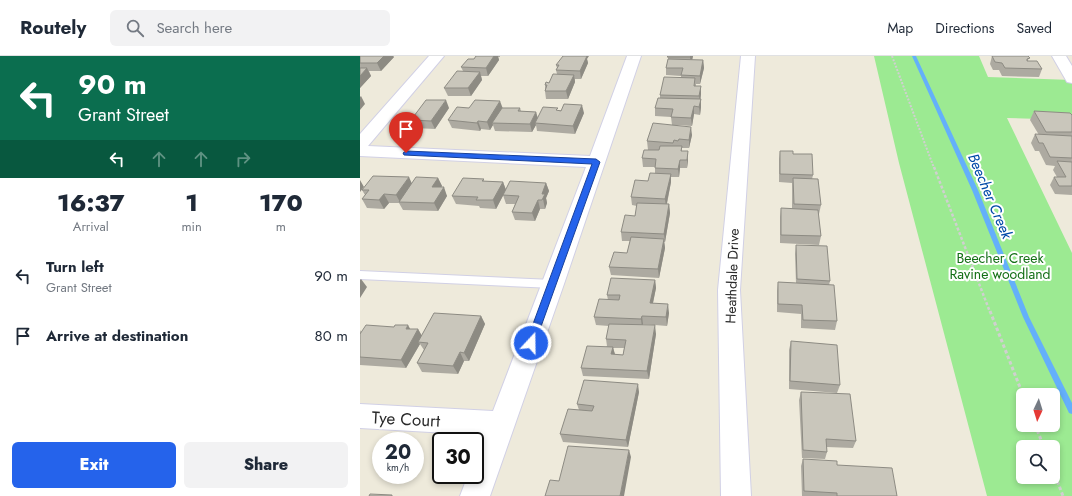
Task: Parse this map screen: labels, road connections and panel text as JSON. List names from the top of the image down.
{
  "streets": {
    "street": ["Heathdale Drive", "Tye Court"]
  },
  "water": ["Beecher Creek"],
  "parks": ["Beecher Creek Ravine woodland"],
  "north": "bottom",
  "page": {
    "header": "Routely",
    "search": "Search here",
    "nav": ["Map", "Directions", "Saved"],
    "turn": ["90 m", "Grant Street"],
    "eta": [
      "16:37",
      "Arrival",
      "1",
      "min",
      "170",
      "m"
    ],
    "list": [
      {
        "name": "Turn left",
        "note": "Grant Street",
        "value": "90 m"
      },
      {
        "name": "Arrive at destination",
        "value": "80 m"
      }
    ],
    "speed": "20 km/h",
    "limit": "30",
    "buttons": ["Exit", "Share"]
  }
}
